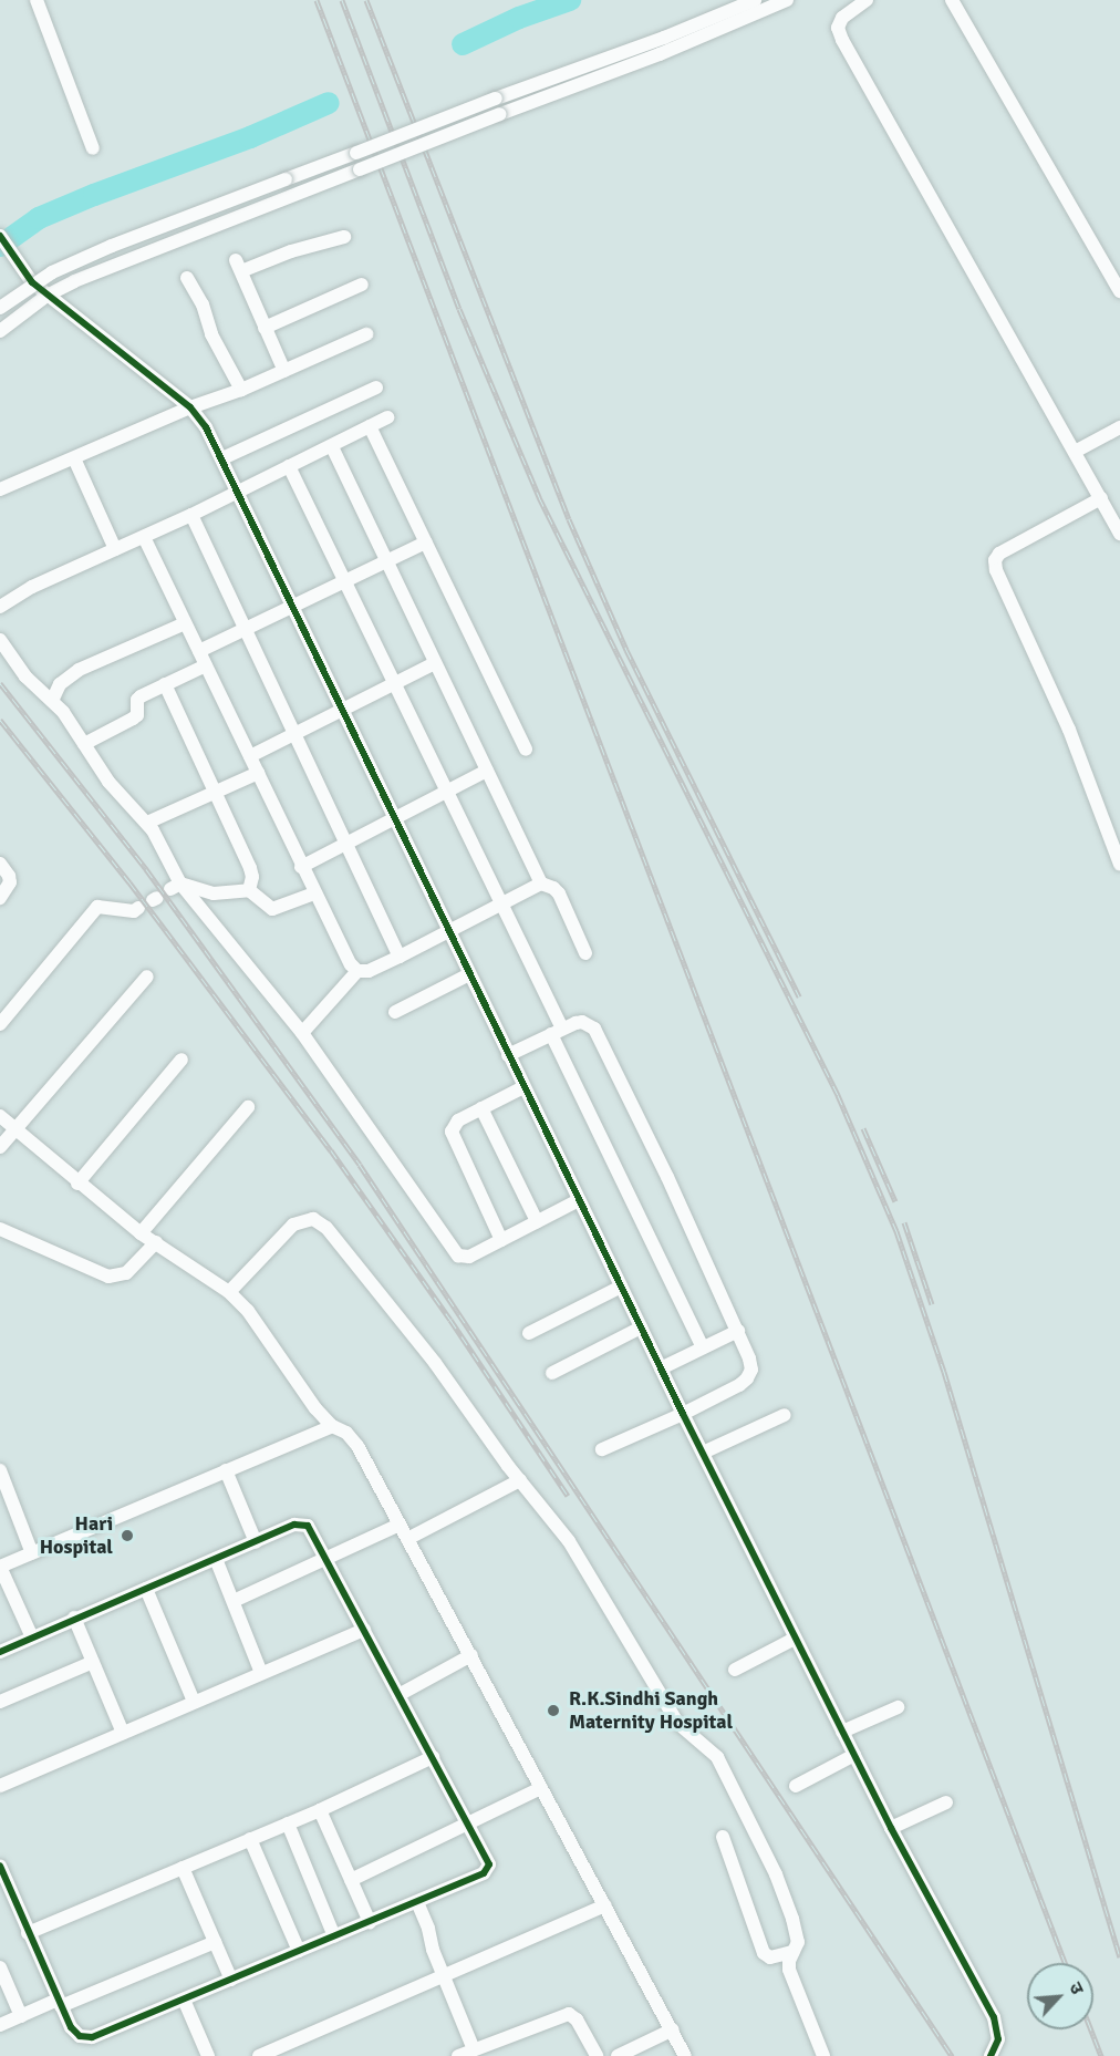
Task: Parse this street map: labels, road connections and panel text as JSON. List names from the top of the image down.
{
  "places": ["Hari Hospital", "R.K.Sindhi Sangh Maternity Hospital"],
  "north": "top right"
}
